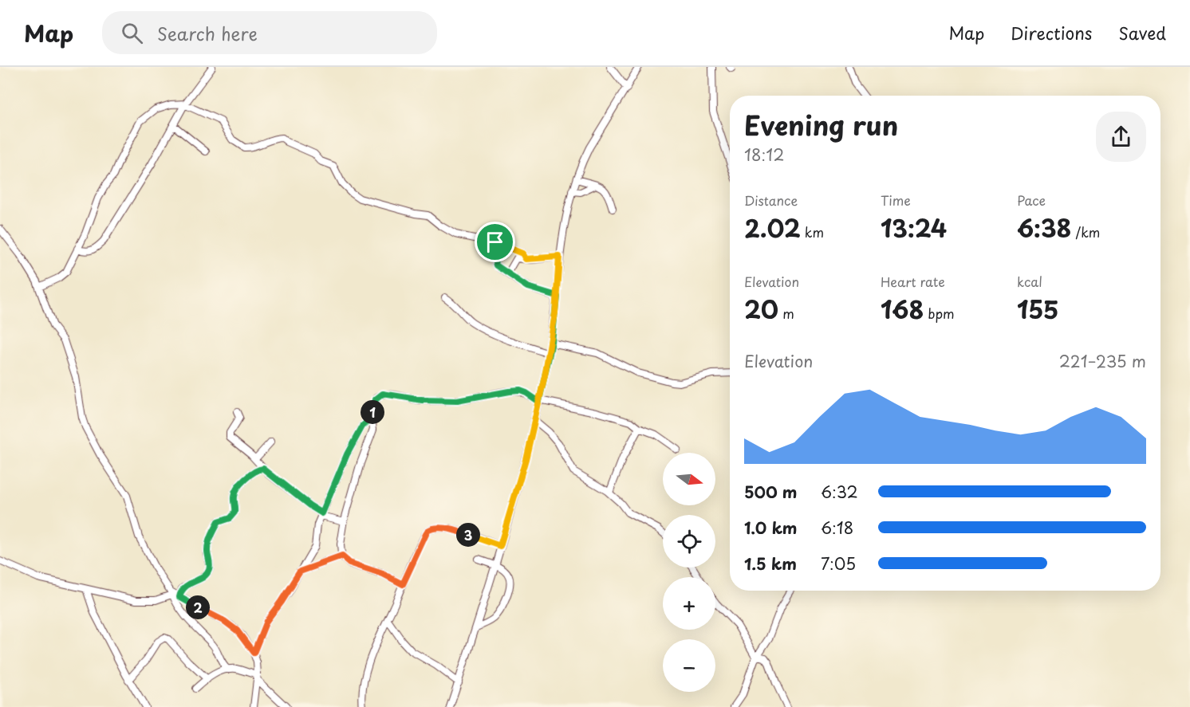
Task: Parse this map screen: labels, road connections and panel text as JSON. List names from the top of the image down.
{
  "north": "right",
  "page": {
    "header": "Map",
    "search": "Search here",
    "nav": ["Map", "Directions", "Saved"],
    "heading": ["Evening run", "18:12"],
    "stats": [
      ["Distance", "2.02 km"],
      ["Time", "13:24"],
      ["Pace", "6:38 /km"],
      ["Elevation", "20 m"],
      ["Heart rate", "168 bpm"],
      ["kcal", "155"]
    ],
    "chart": ["Elevation", "221–235 m"],
    "pins": ["1", "3", "2"],
    "map_buttons": ["+", "−"],
    "list": [
      {
        "name": "500 m",
        "note": "6:32"
      },
      {
        "name": "1.0 km",
        "note": "6:18"
      },
      {
        "name": "1.5 km",
        "note": "7:05"
      }
    ]
  }
}
